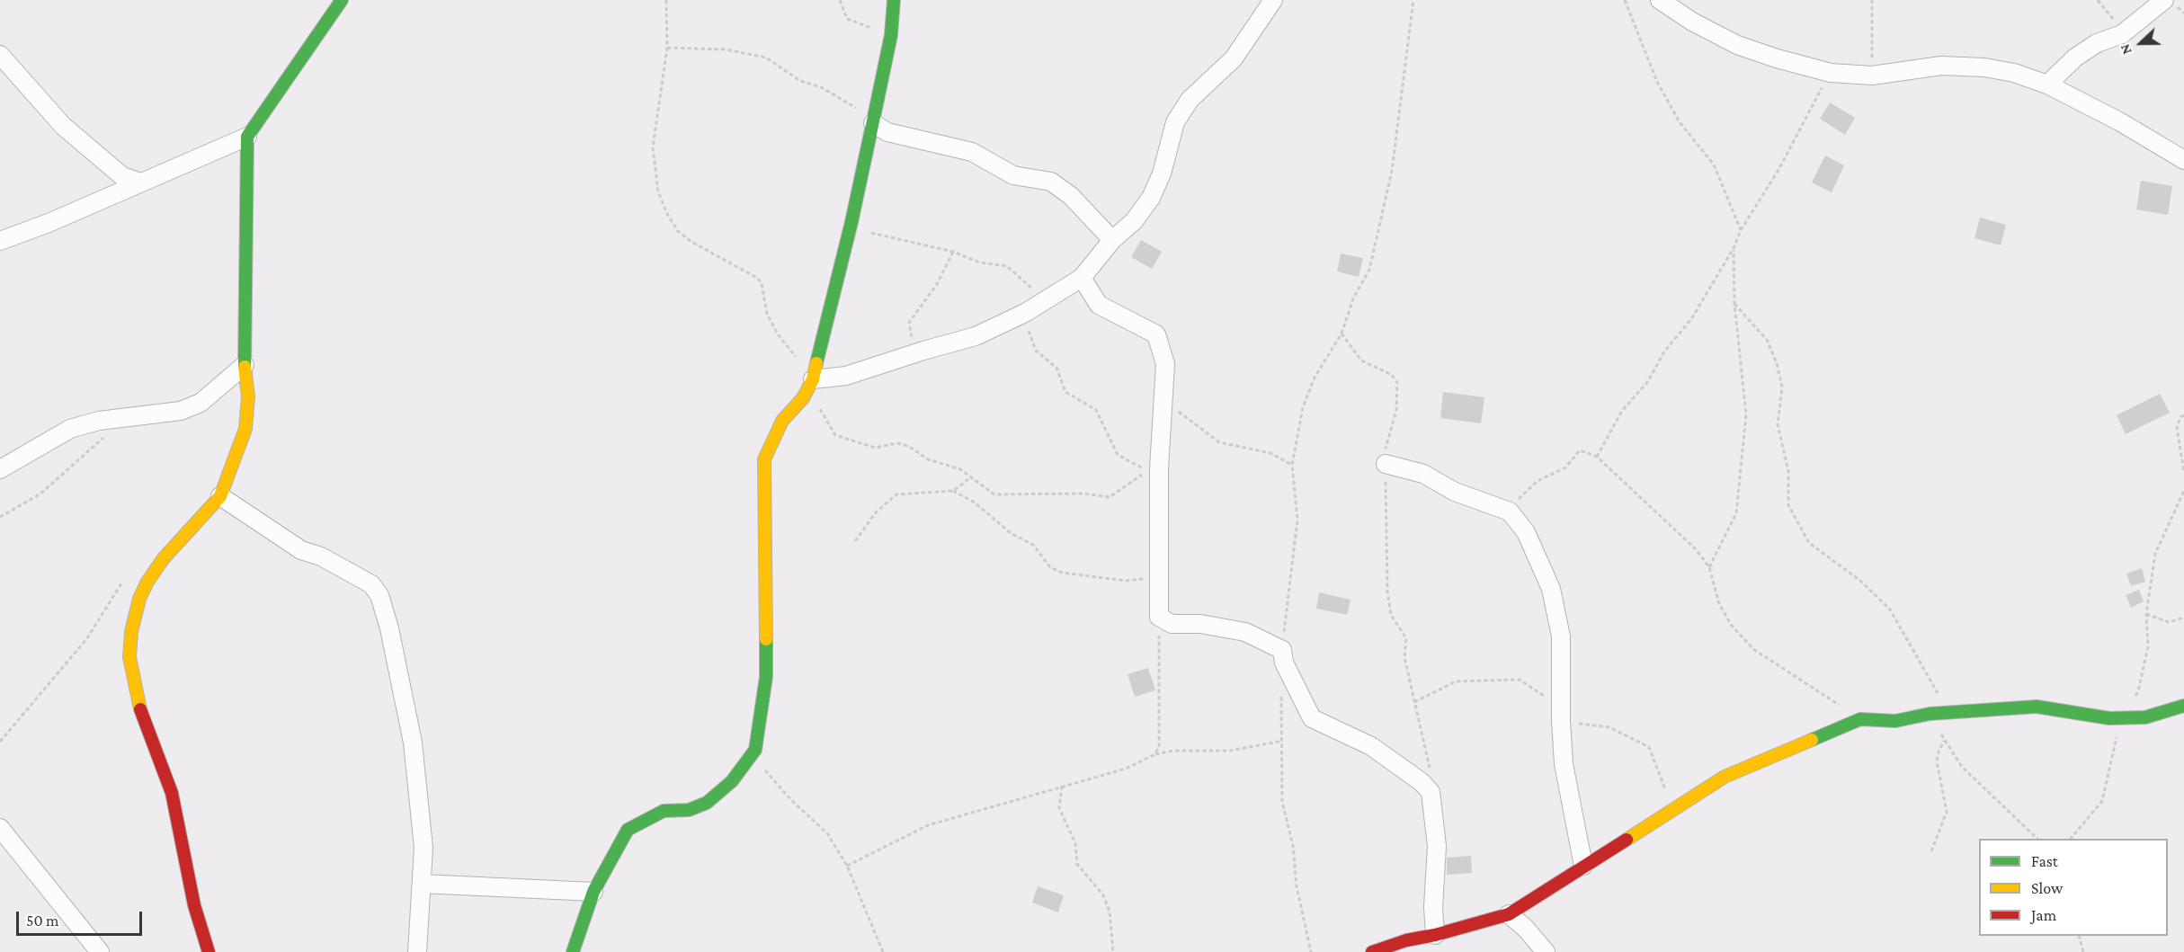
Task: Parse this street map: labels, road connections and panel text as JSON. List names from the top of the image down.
{
  "legend": ["Fast", "Slow", "Jam"],
  "scale_bar": "50 m",
  "north": "left"
}
